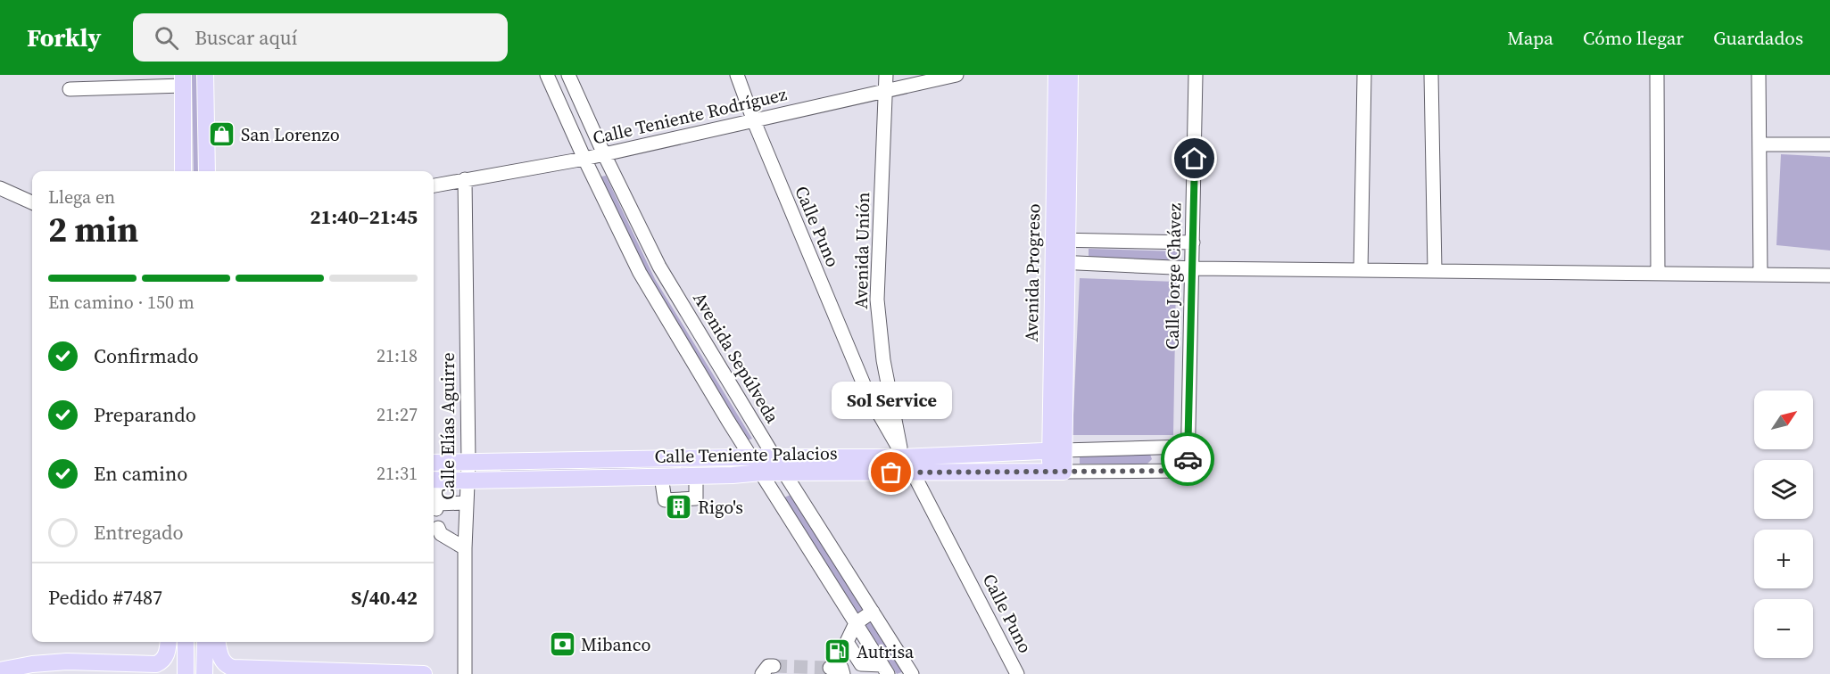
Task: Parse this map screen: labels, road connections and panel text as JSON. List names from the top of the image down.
{
  "streets": {
    "main road": ["Avenida Progreso", "Calle Teniente Palacios"],
    "street": [
      "Calle Teniente Rodríguez",
      "Calle Puno",
      "Avenida Unión",
      "Calle Jorge Chávez",
      "Avenida Sepúlveda",
      "Calle Elías Aguirre"
    ]
  },
  "crossings": [
    ["Calle Teniente Rodríguez", "Calle Puno"],
    ["Calle Teniente Rodríguez", "Avenida Unión"],
    ["Calle Teniente Rodríguez", "Avenida Sepúlveda"],
    ["Calle Teniente Rodríguez", "Calle Elías Aguirre"],
    ["Calle Puno", "Avenida Unión"],
    ["Calle Puno", "Calle Teniente Palacios"],
    ["Avenida Unión", "Calle Teniente Palacios"],
    ["Avenida Progreso", "Calle Jorge Chávez"],
    ["Avenida Progreso", "Calle Teniente Palacios"],
    ["Calle Jorge Chávez", "Calle Teniente Palacios"],
    ["Avenida Sepúlveda", "Calle Teniente Palacios"],
    ["Calle Elías Aguirre", "Calle Teniente Palacios"]
  ],
  "places": {
    "shop": ["San Lorenzo"],
    "other": ["Sol Service"],
    "building": ["Rigo's"],
    "bank": ["Mibanco"],
    "fuel station": ["Autrisa"]
  },
  "north": "top right",
  "page": {
    "header": "Forkly",
    "search": "Buscar aquí",
    "nav": ["Mapa", "Cómo llegar", "Guardados"],
    "heading": ["2 min", "Llega en", "21:40–21:45"],
    "panel": ["Pedido #7487", "S/40.42"],
    "bar": "En camino · 150 m",
    "list": [
      ["Confirmado", "21:18"],
      ["Preparando", "21:27"],
      ["En camino", "21:31"],
      "Entregado"
    ],
    "bubble": "Sol Service",
    "map_buttons": ["+", "−"]
  }
}
